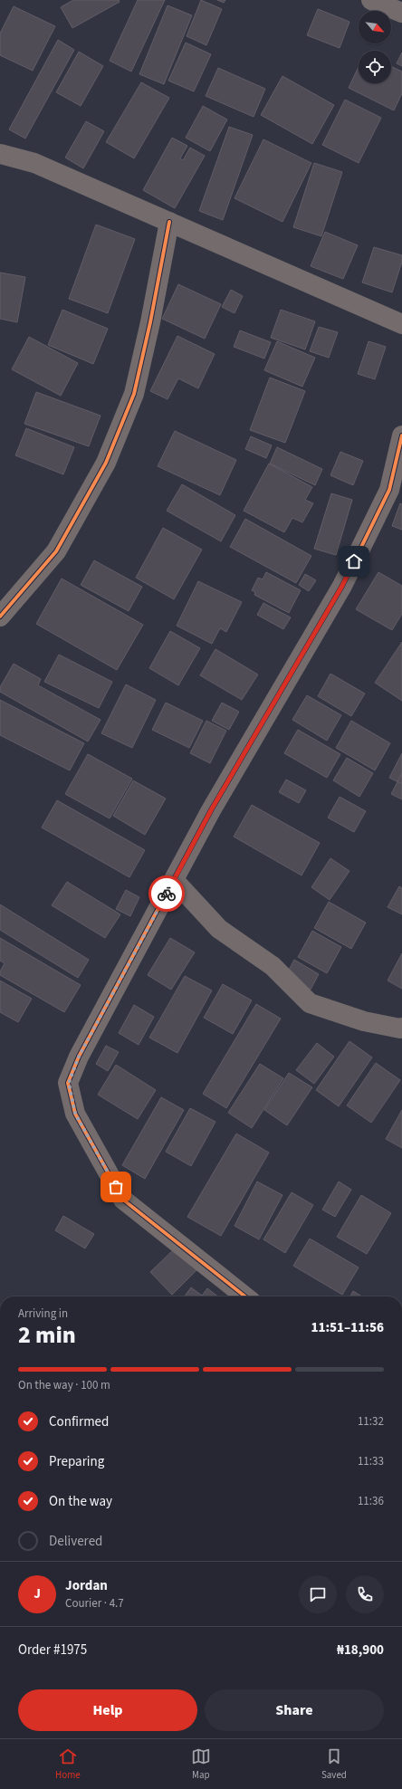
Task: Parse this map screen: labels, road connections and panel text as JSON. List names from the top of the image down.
{
  "north": "bottom right",
  "page": {
    "heading": ["2 min", "Arriving in", "11:51–11:56"],
    "panel": [
      "Jordan",
      "Courier · 4.7",
      "Order #1975",
      "₦18,900"
    ],
    "bar": "On the way · 100 m",
    "list": [
      ["Confirmed", "11:32"],
      ["Preparing", "11:33"],
      ["On the way", "11:36"],
      "Delivered"
    ],
    "round": "J",
    "buttons": ["Help", "Share"],
    "tabs": ["Home", "Map", "Saved"]
  }
}
